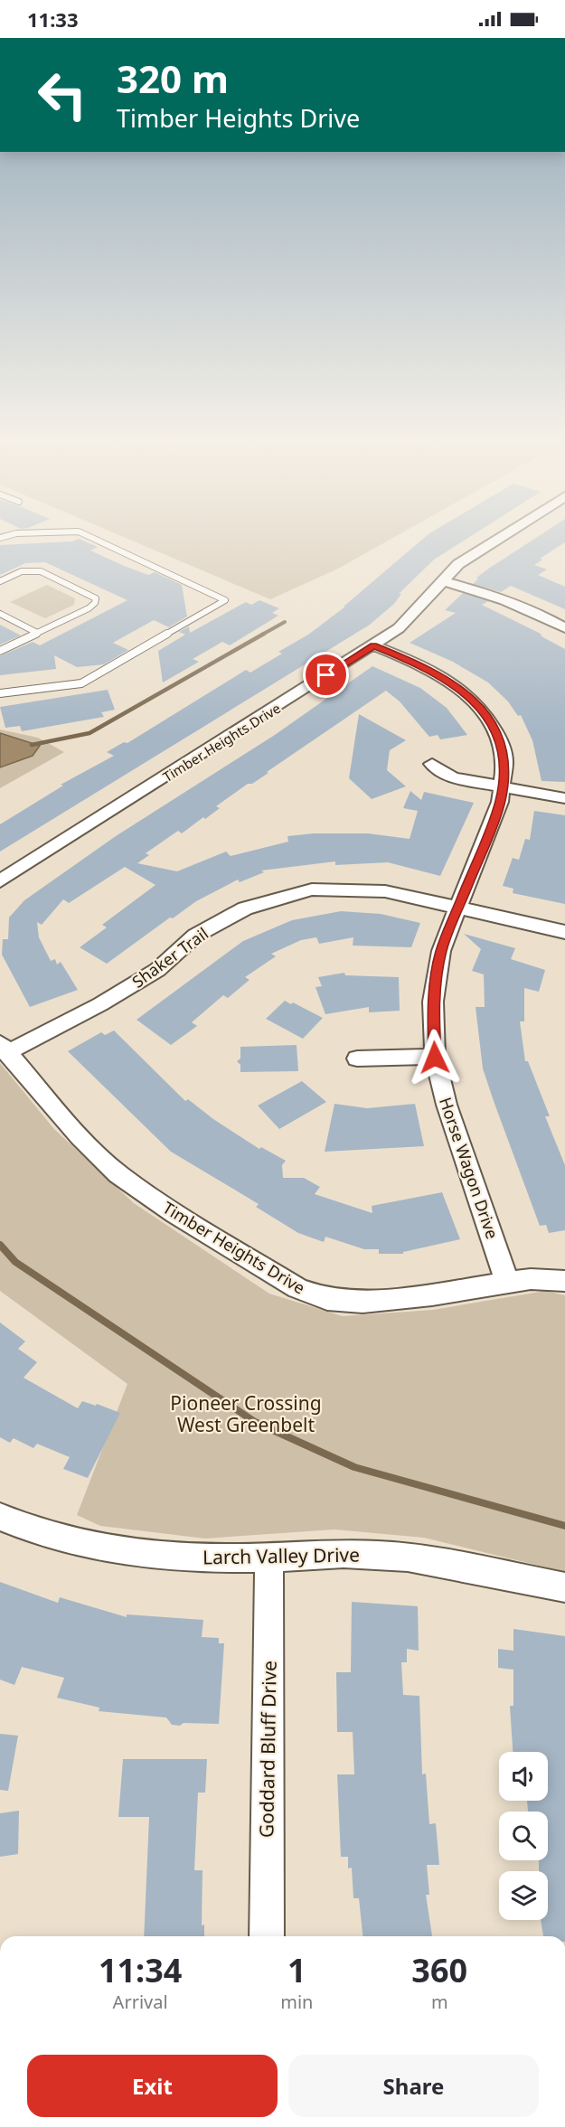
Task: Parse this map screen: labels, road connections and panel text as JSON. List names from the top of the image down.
{
  "streets": {
    "street": [
      "Timber Heights Drive",
      "Shaker Trail",
      "Horse Wagon Drive",
      "Larch Valley Drive",
      "Goddard Bluff Drive"
    ]
  },
  "crossings": [
    ["Timber Heights Drive", "Shaker Trail"],
    ["Timber Heights Drive", "Horse Wagon Drive"],
    ["Shaker Trail", "Horse Wagon Drive"],
    ["Larch Valley Drive", "Goddard Bluff Drive"]
  ],
  "parks": ["Pioneer Crossing West Greenbelt"],
  "page": {
    "status": "11:33",
    "turn": ["320 m", "Timber Heights Drive"],
    "eta": [
      "11:34",
      "Arrival",
      "1",
      "min",
      "360",
      "m"
    ],
    "buttons": ["Exit", "Share"]
  }
}
